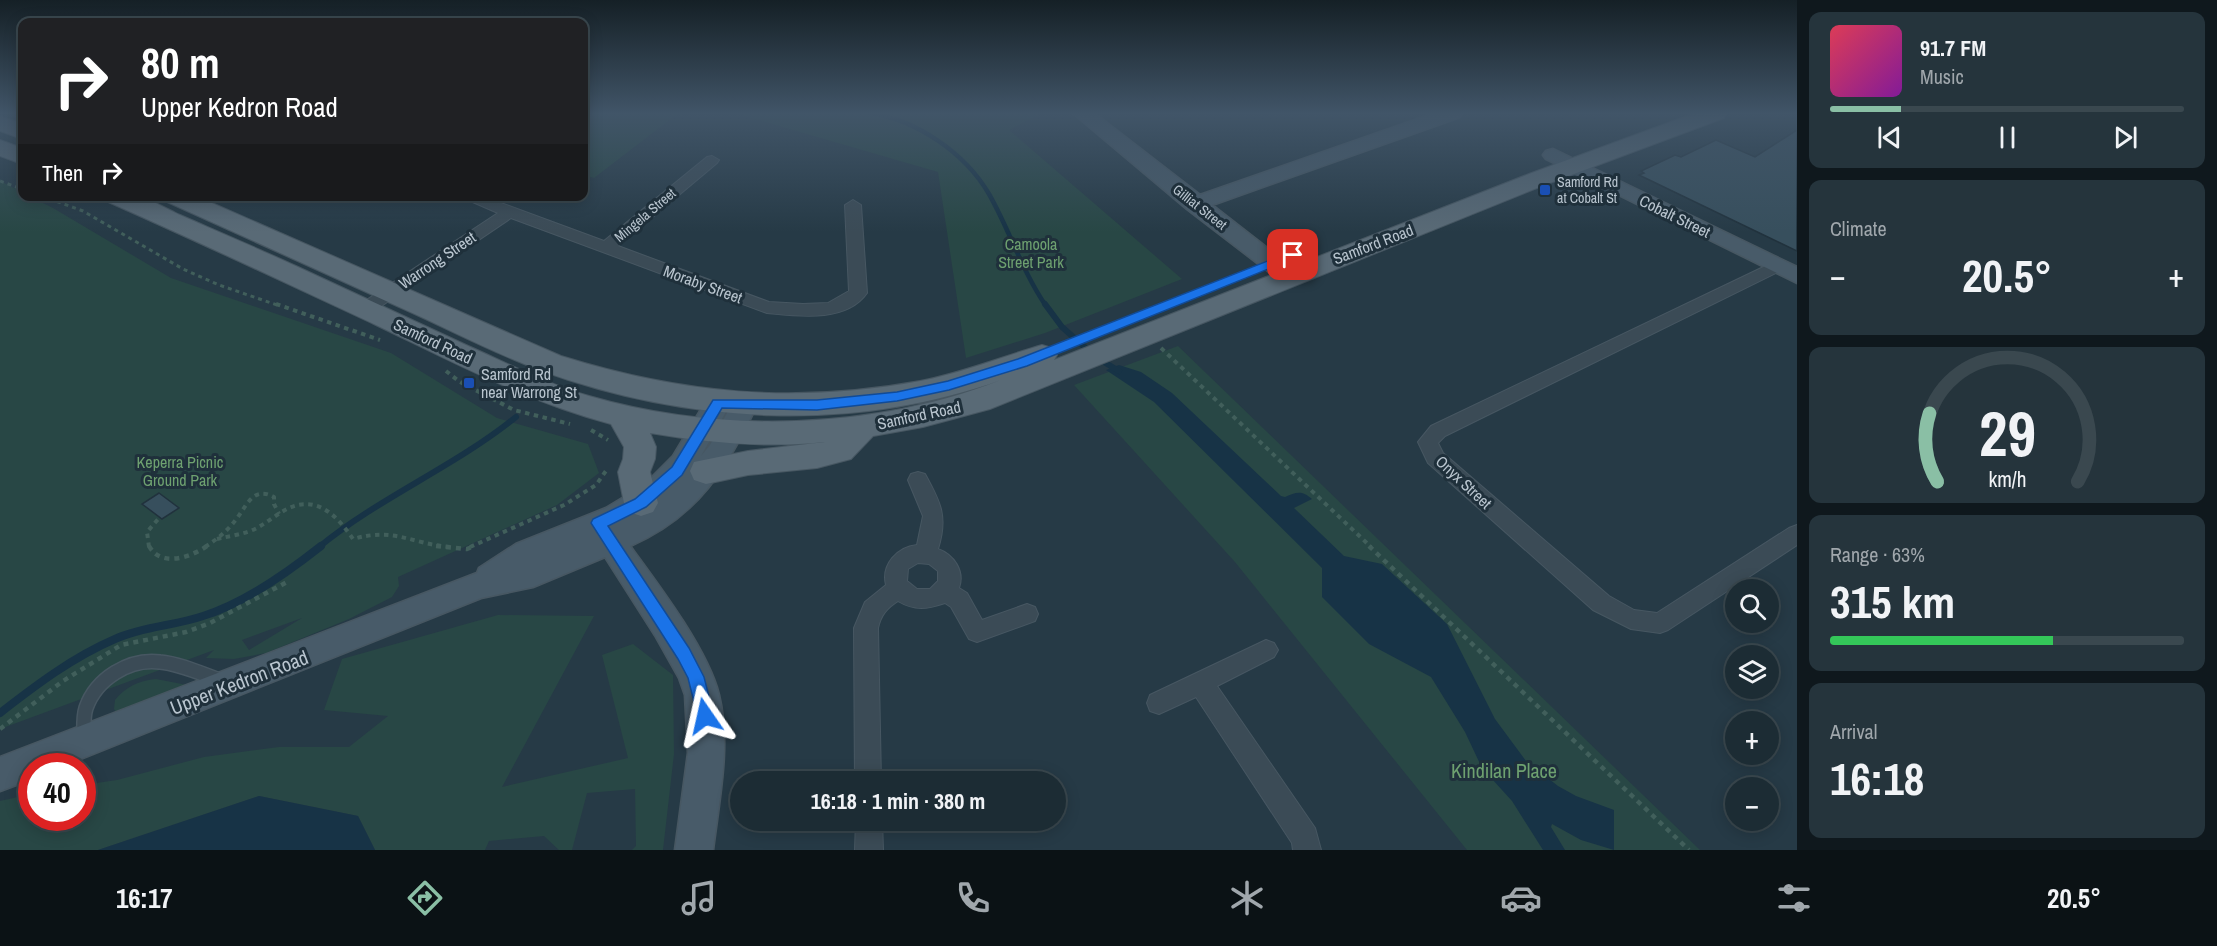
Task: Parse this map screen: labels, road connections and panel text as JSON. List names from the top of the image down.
{
  "streets": {
    "main road": ["Samford Road"],
    "street": [
      "Gilliat Street",
      "Mingela Street",
      "Cobalt Street",
      "Warrong Street",
      "Moraby Street",
      "Onyx Street",
      "Upper Kedron Road"
    ]
  },
  "crossings": [
    ["Gilliat Street", "Samford Road"],
    ["Mingela Street", "Moraby Street"],
    ["Cobalt Street", "Samford Road"],
    ["Cobalt Street", "Onyx Street"],
    ["Samford Road", "Warrong Street"],
    ["Samford Road", "Upper Kedron Road"],
    ["Warrong Street", "Moraby Street"]
  ],
  "parks": ["Camoola Street Park", "Keperra Picnic Ground Park", "Kindilan Place"],
  "places": {
    "transit": ["Samford Rd at Cobalt St", "Samford Rd near Warrong St"]
  },
  "page": {
    "turn": ["80 m", "Upper Kedron Road"],
    "song": ["91.7 FM", "Music"],
    "then": "Then",
    "tile": [
      "Climate",
      ["Range · 63%", "315 km"],
      ["Arrival", "16:18"]
    ],
    "heat": ["−", "20.5°", "+"],
    "map_buttons": ["+", "−"],
    "limit": "40",
    "trip": "16:18 · 1 min · 380 m",
    "tabs": ["16:17", "20.5°"],
    "gauge": ["29", "km/h"]
  }
}
